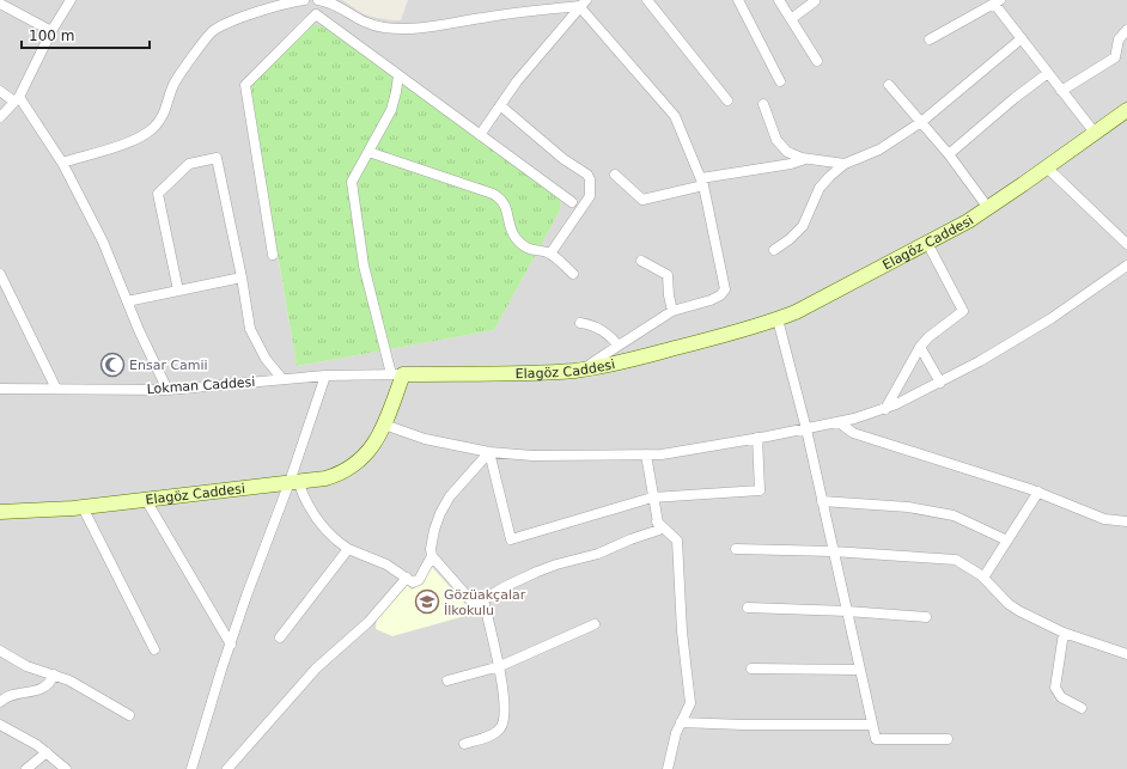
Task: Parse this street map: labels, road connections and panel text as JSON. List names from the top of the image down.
{
  "streets": {
    "street": ["Elagöz Caddesi", "Lokman Caddesi"]
  },
  "crossings": [
    ["Elagöz Caddesi", "Lokman Caddesi"]
  ],
  "places": {
    "mosque": ["Ensar Camii"],
    "school or university": ["Gözüakçalar İlkokulu"]
  },
  "scale_bar": "100 m"
}
